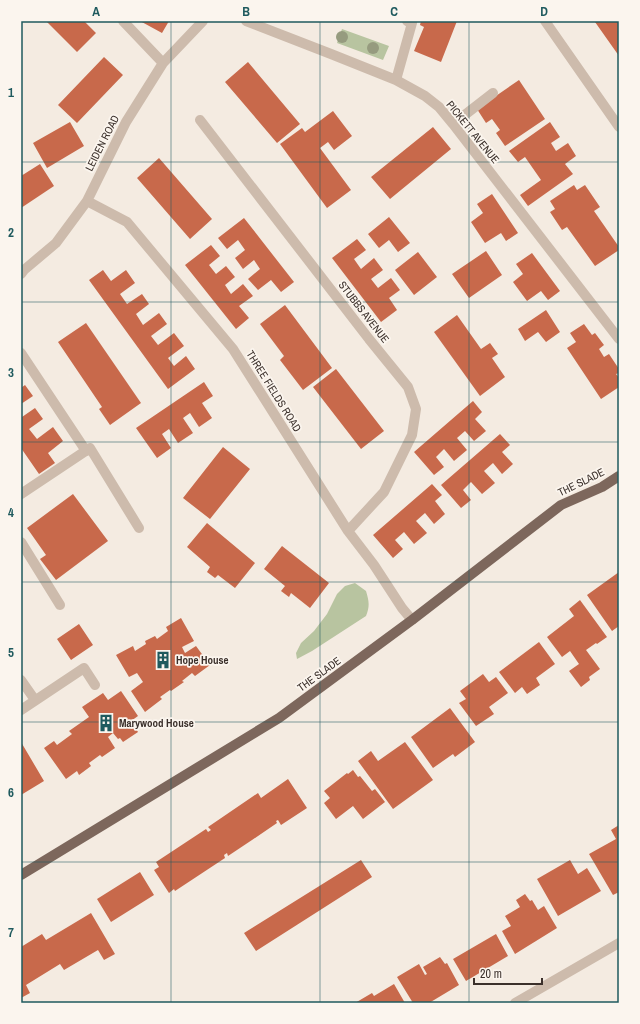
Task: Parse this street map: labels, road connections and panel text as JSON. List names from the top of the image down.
{
  "streets": {
    "main road": ["THE SLADE"],
    "street": [
      "PICKETT AVENUE",
      "LEIDEN ROAD",
      "STUBBS AVENUE",
      "THREE FIELDS ROAD"
    ]
  },
  "crossings": [
    ["LEIDEN ROAD", "THREE FIELDS ROAD"],
    ["STUBBS AVENUE", "THREE FIELDS ROAD"],
    ["THREE FIELDS ROAD", "THE SLADE"]
  ],
  "places": {
    "building": ["Hope House", "Marywood House"]
  },
  "scale_bar": "20 m",
  "grid": {
    "columns": [
      "A",
      "B",
      "C",
      "D"
    ],
    "rows": [
      "1",
      "2",
      "3",
      "4",
      "5",
      "6",
      "7"
    ]
  }
}
